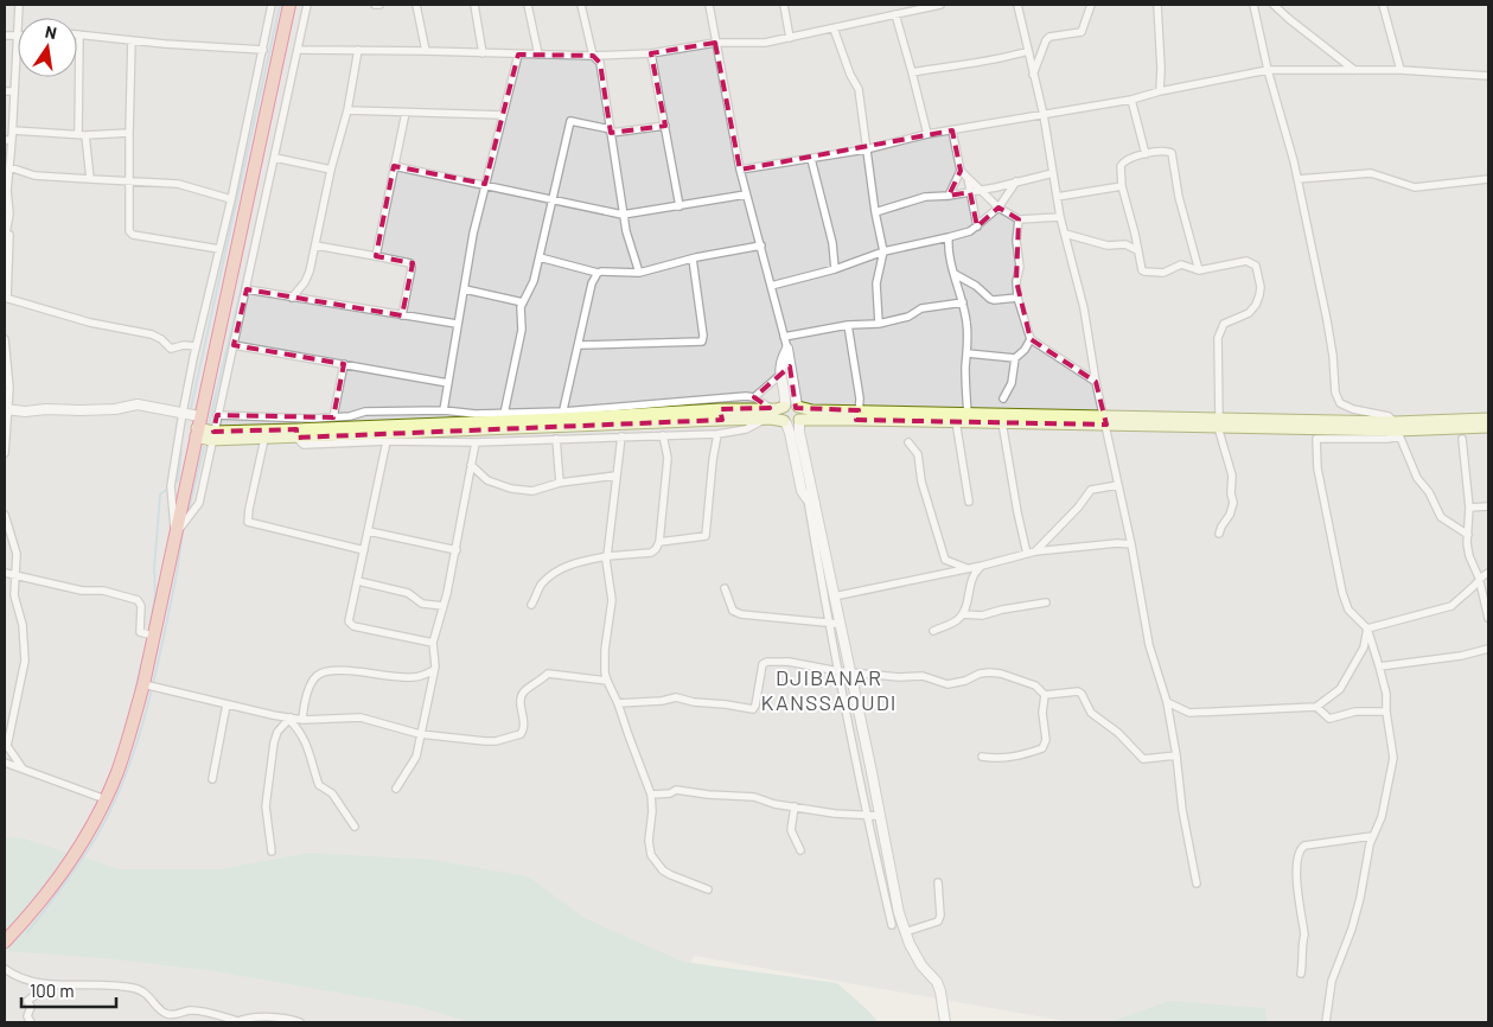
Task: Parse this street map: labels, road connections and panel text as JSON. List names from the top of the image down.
{
  "districts": ["DJIBANAR KANSSAOUDI"],
  "scale_bar": "100 m",
  "north": "top"
}
